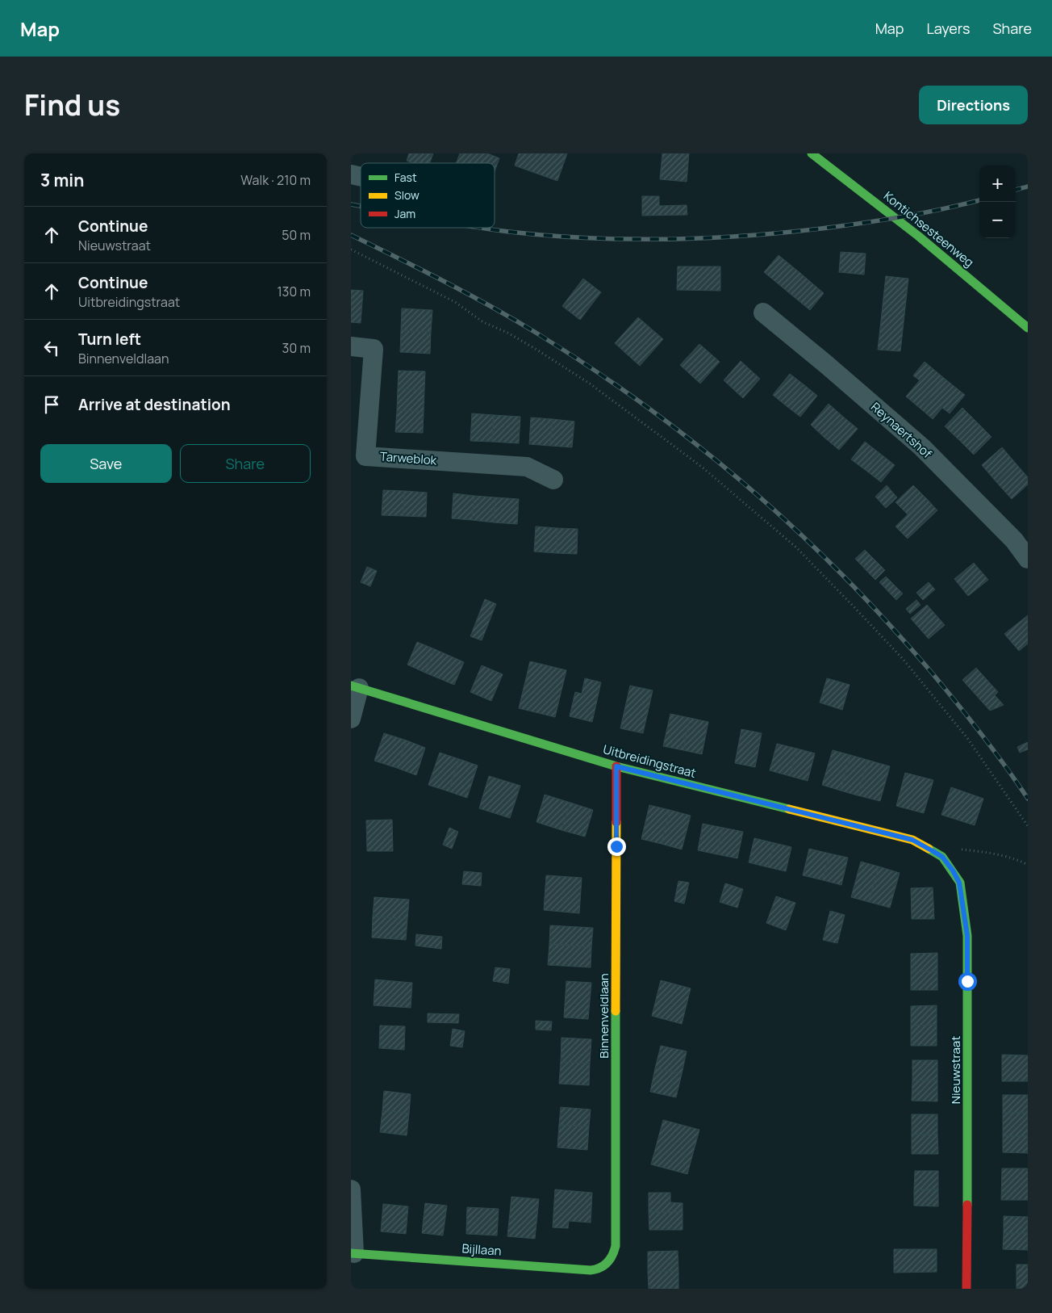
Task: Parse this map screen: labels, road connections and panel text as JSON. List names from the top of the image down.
{
  "streets": {
    "street": [
      "Kontichsesteenweg",
      "Reynaertshof",
      "Tarweblok",
      "Uitbreidingstraat",
      "Binnenveldlaan",
      "Nieuwstraat",
      "Bijllaan"
    ]
  },
  "crossings": [
    ["Uitbreidingstraat", "Binnenveldlaan"],
    ["Uitbreidingstraat", "Nieuwstraat"],
    ["Binnenveldlaan", "Bijllaan"]
  ],
  "legend": ["Fast", "Slow", "Jam"],
  "page": {
    "header": "Map",
    "nav": ["Map", "Layers", "Share"],
    "title": "Find us",
    "buttons": [
      "Directions",
      ["Save", "Share"]
    ],
    "heading": ["3 min", "Walk · 210 m"],
    "map_buttons": ["+", "−"],
    "list": [
      ["Continue", "Nieuwstraat", "50 m"],
      ["Continue", "Uitbreidingstraat", "130 m"],
      ["Turn left", "Binnenveldlaan", "30 m"],
      "Arrive at destination"
    ]
  }
}
